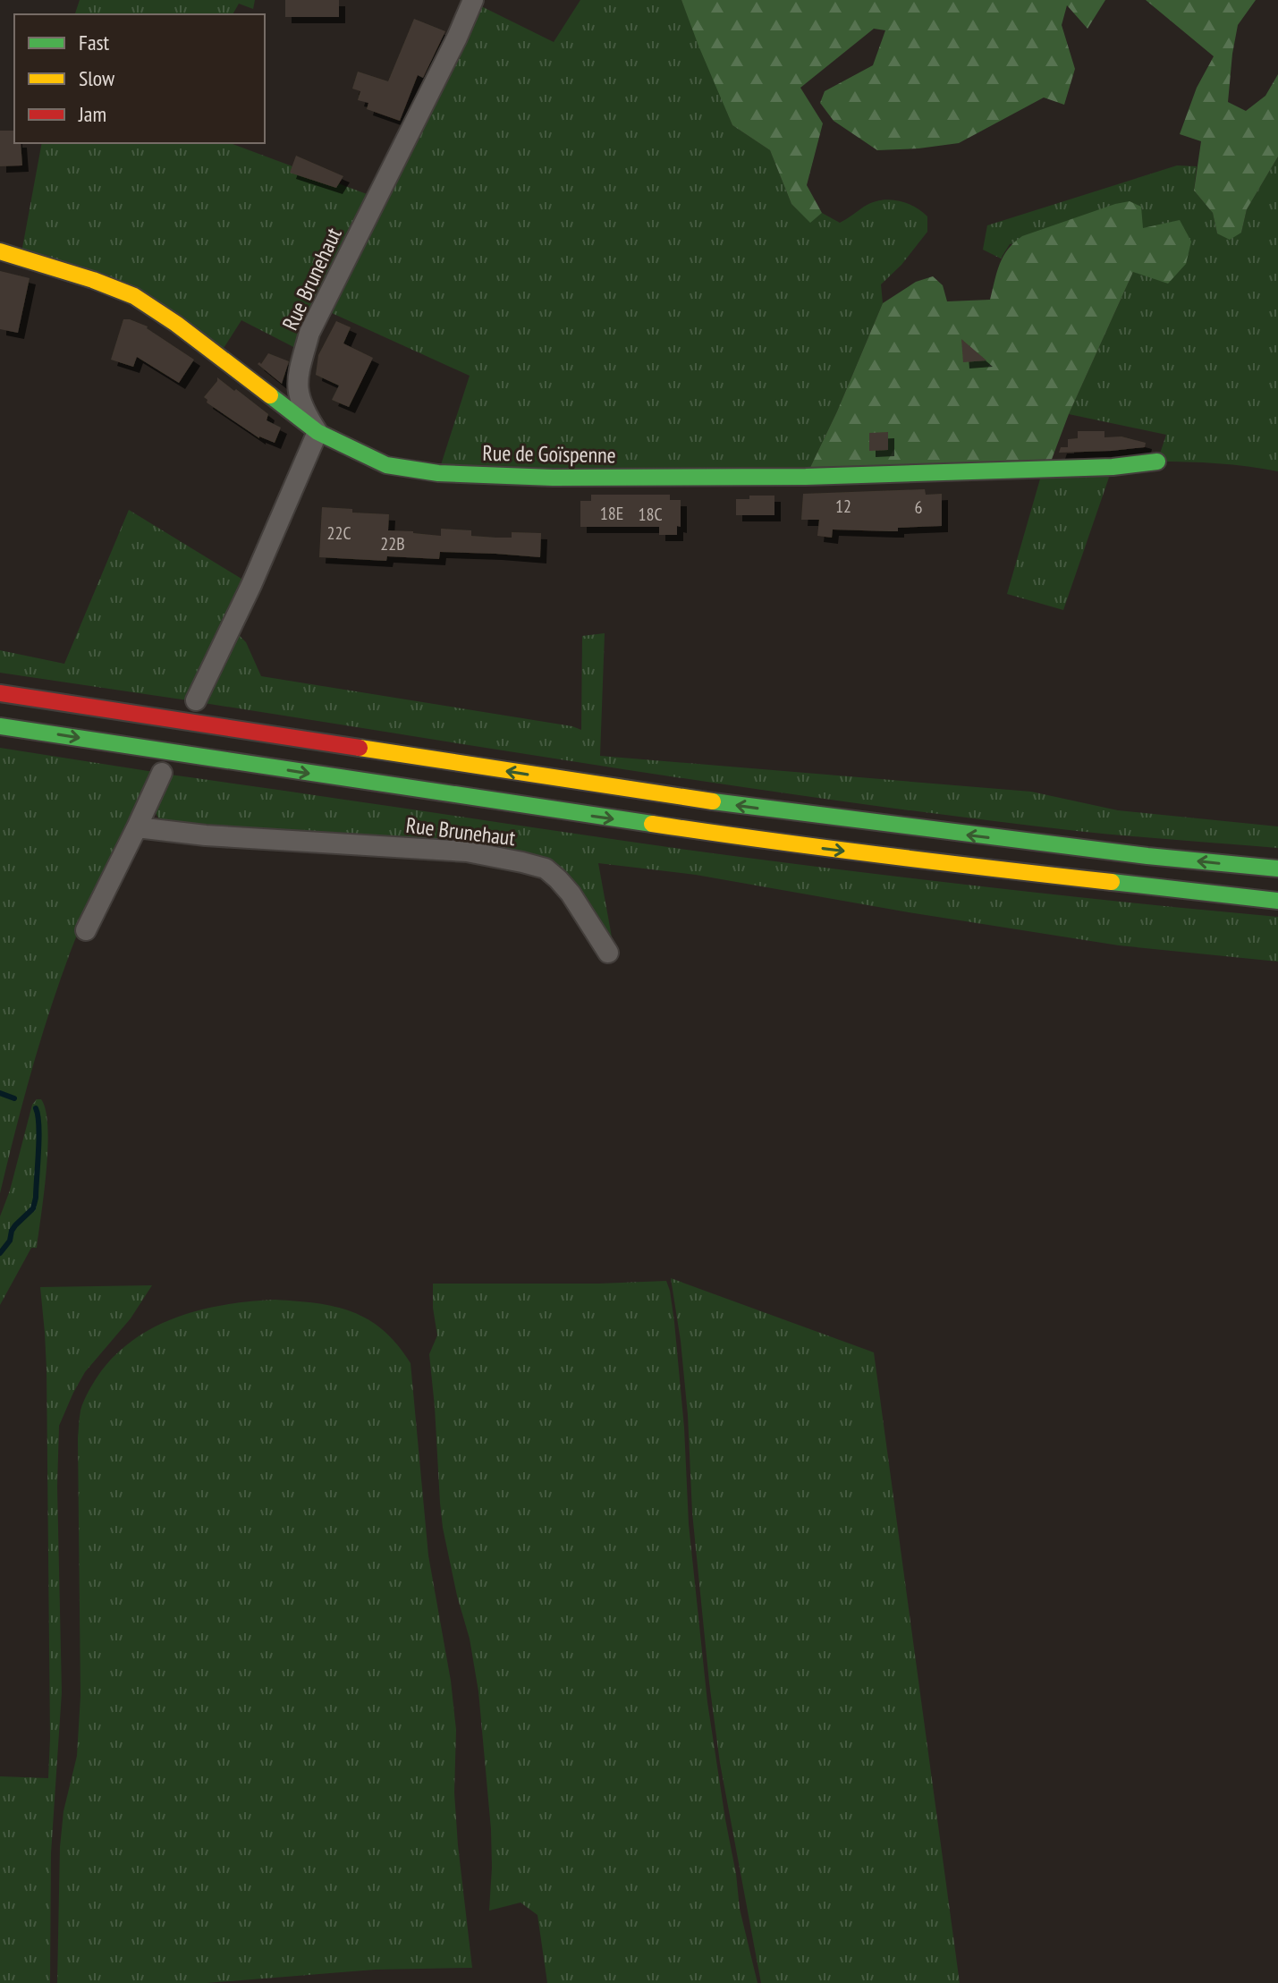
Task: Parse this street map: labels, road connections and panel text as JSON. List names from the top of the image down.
{
  "streets": {
    "main road": ["Rue de Goïspenne"],
    "street": ["Rue Brunehaut"]
  },
  "crossings": [
    ["Rue Brunehaut", "Rue de Goïspenne"]
  ],
  "house_numbers": [
    "12",
    "6",
    "18E",
    "18C",
    "22C",
    "22B"
  ],
  "legend": ["Fast", "Slow", "Jam"]
}
